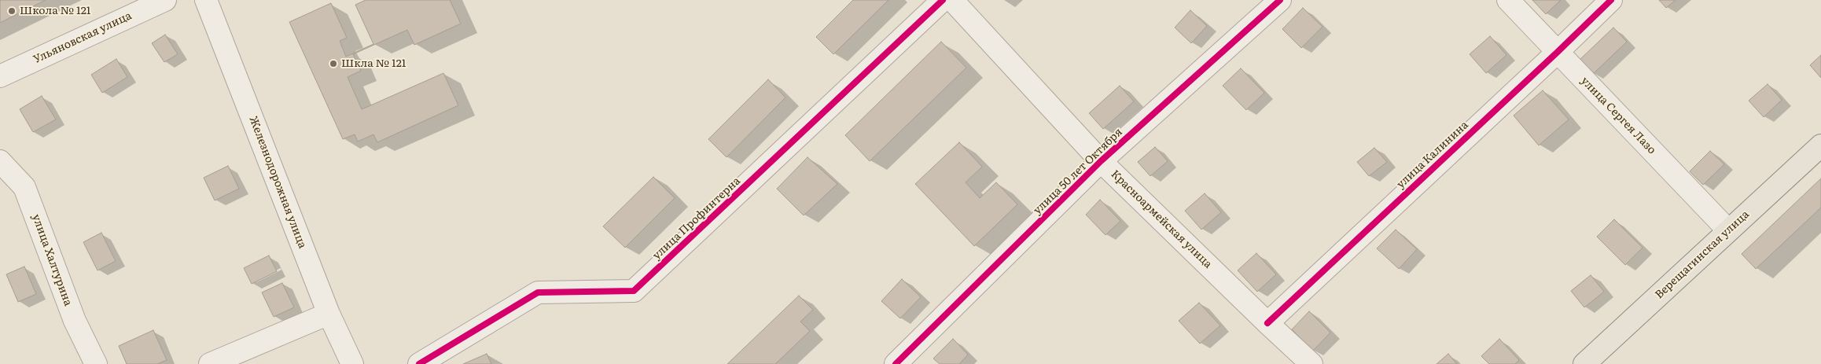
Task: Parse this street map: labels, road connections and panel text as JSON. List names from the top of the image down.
{
  "streets": {
    "main road": ["Верещагинская улица"],
    "street": [
      "Ульяновская улица",
      "улица Сергея Лазо",
      "улица Калинина",
      "улица 50 лет Октября",
      "Железнодорожная улица",
      "улица Профинтерна",
      "Красноармейская улица",
      "улица Халтурина"
    ]
  },
  "crossings": [
    ["улица Сергея Лазо", "улица Калинина"],
    ["улица Сергея Лазо", "Верещагинская улица"],
    ["улица Калинина", "Красноармейская улица"],
    ["улица 50 лет Октября", "Красноармейская улица"]
  ],
  "places": ["Школа № 121", "Шкла № 121"]
}
